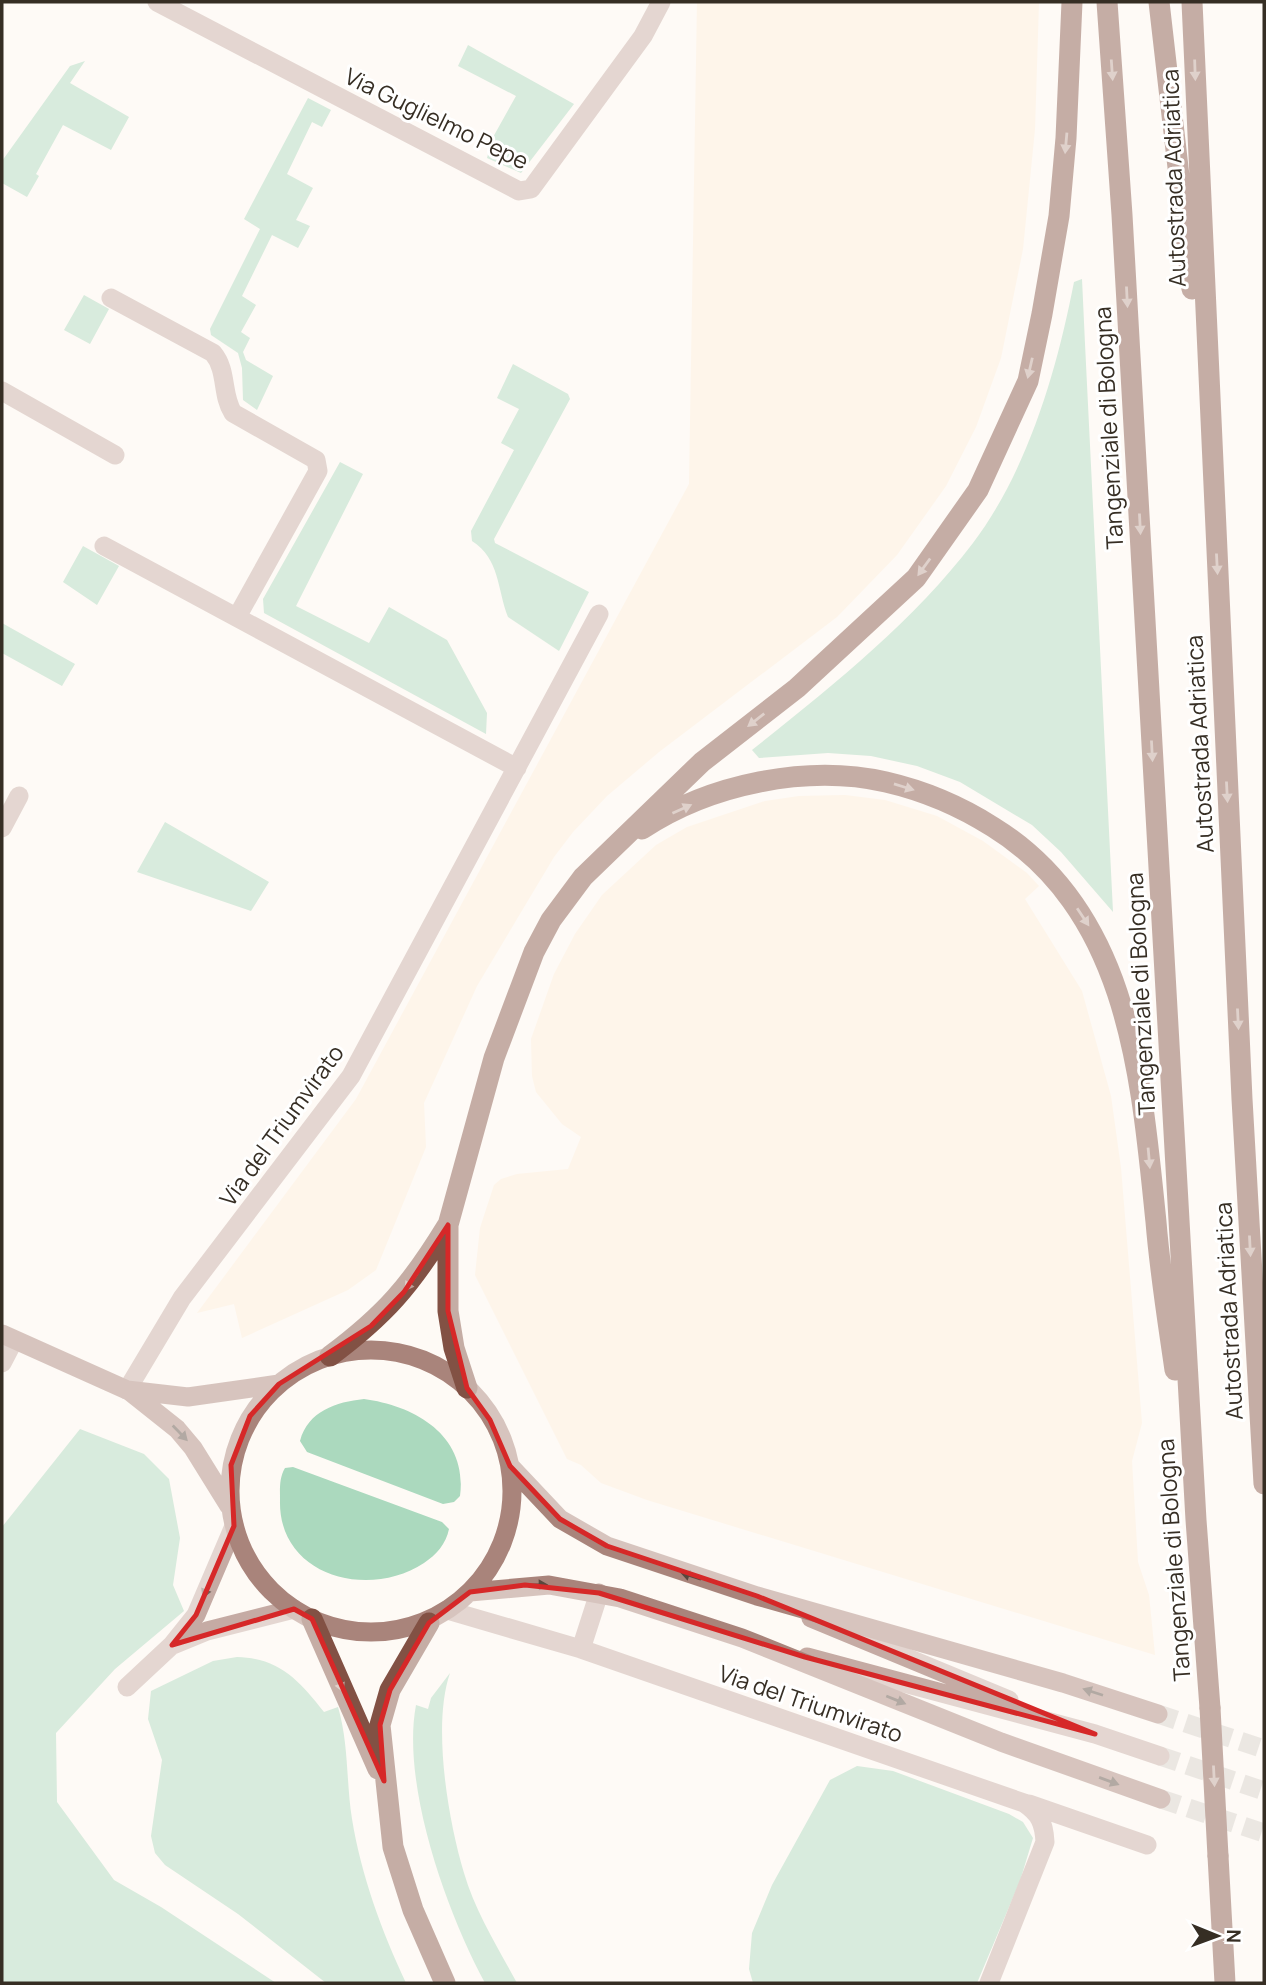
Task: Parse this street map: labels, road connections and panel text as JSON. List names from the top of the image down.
{
  "streets": {
    "highway": ["Autostrada Adriatica", "Tangenziale di Bologna"],
    "main road": ["Via del Triumvirato"],
    "street": ["Via Guglielmo Pepe"]
  },
  "one_way": ["Tangenziale di Bologna"],
  "north": "right"
}
